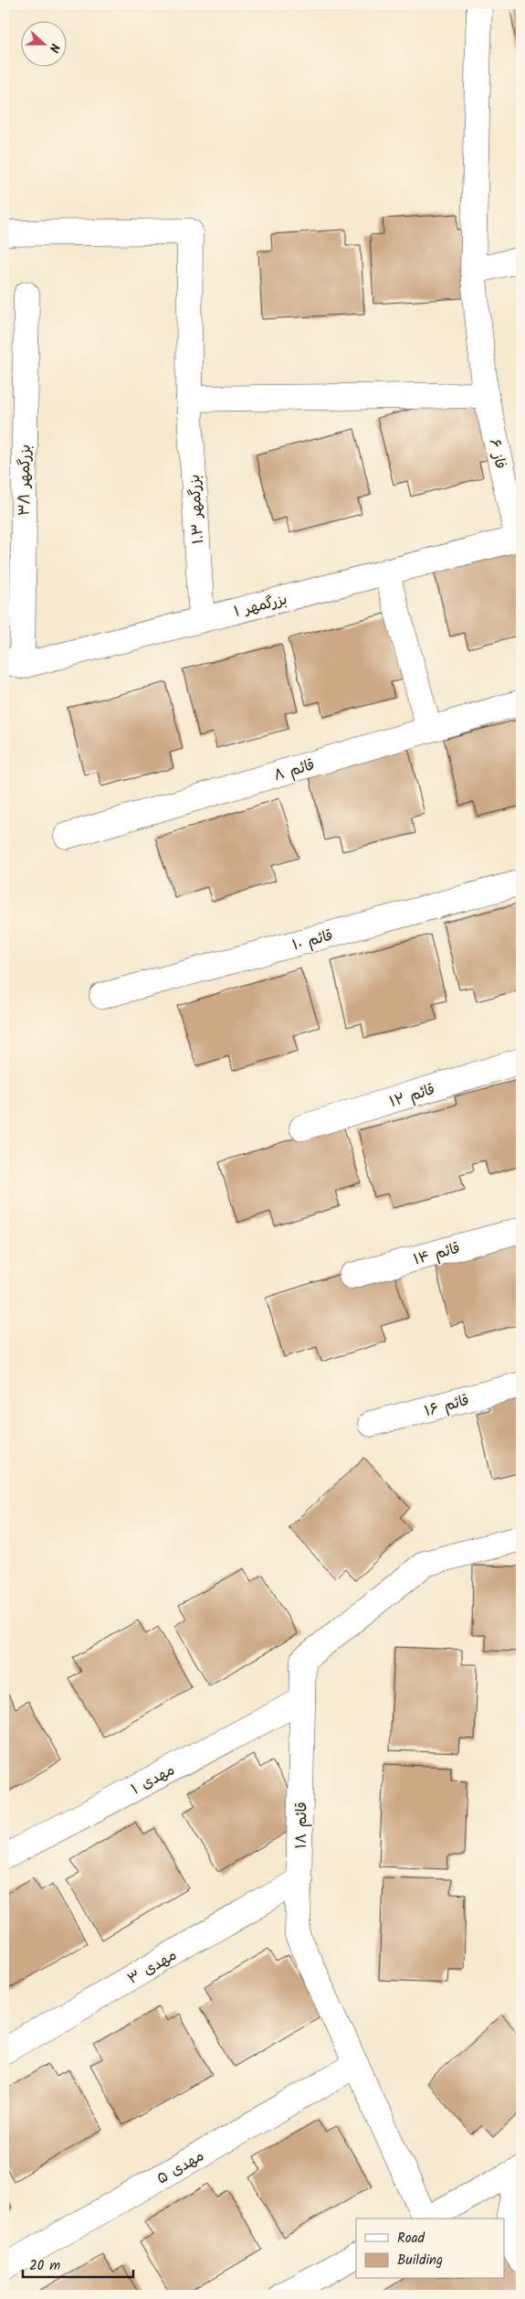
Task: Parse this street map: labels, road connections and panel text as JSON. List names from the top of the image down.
{
  "streets": {
    "street": [
      "فاز ۶",
      "بزرگمهر ۳/۱",
      "بزرگمهر ۱.۳",
      "بزرگمهر ۱",
      "قائم ۸",
      "قائم ۱۰",
      "قائم ۱۲",
      "قائم ۱۴",
      "قائم ۱۶",
      "مهدی ۱",
      "قائم ۱۸",
      "مهدی ۳",
      "مهدی ۵"
    ]
  },
  "crossings": [
    ["فاز ۶", "بزرگمهر ۱"],
    ["بزرگمهر ۳/۱", "بزرگمهر ۱"],
    ["بزرگمهر ۱.۳", "بزرگمهر ۱"],
    ["مهدی ۱", "قائم ۱۸"],
    ["قائم ۱۸", "مهدی ۳"],
    ["قائم ۱۸", "مهدی ۵"]
  ],
  "legend": ["Road", "Building"],
  "scale_bar": "20 m",
  "north": "right"
}
